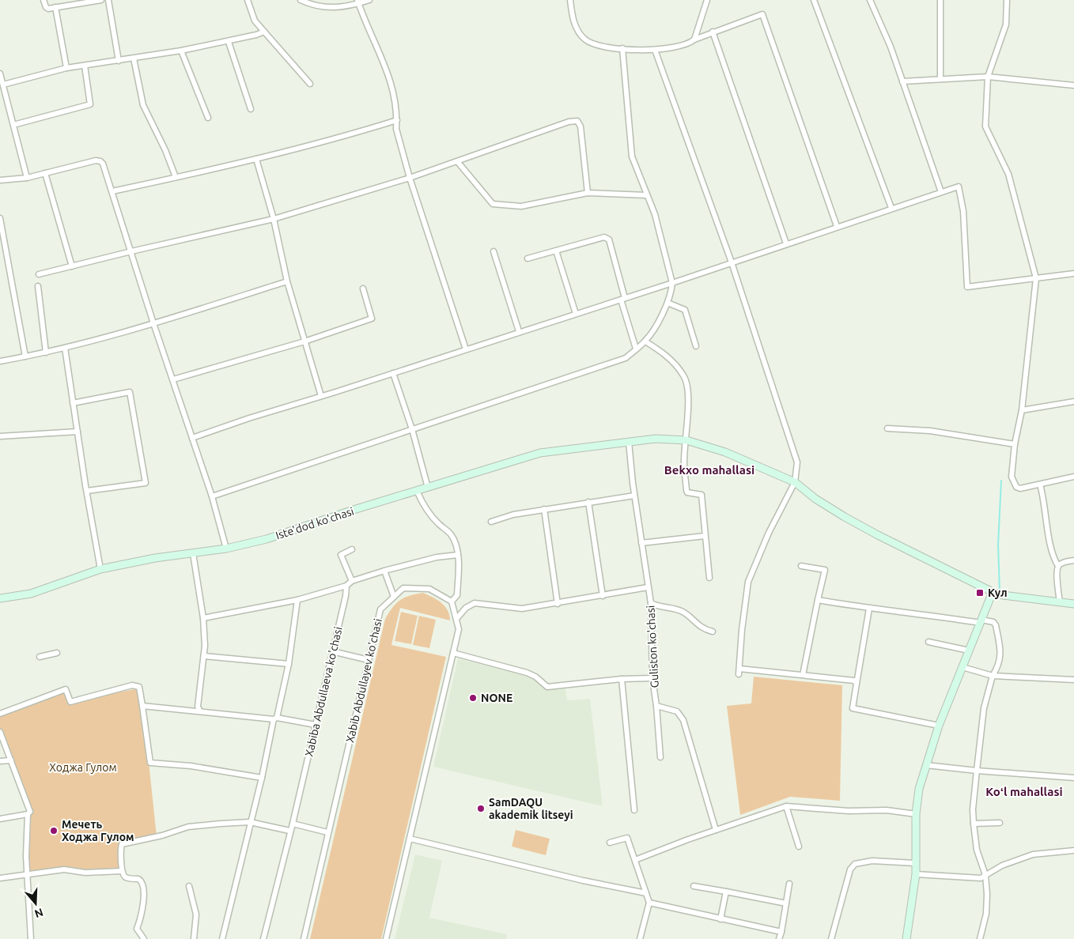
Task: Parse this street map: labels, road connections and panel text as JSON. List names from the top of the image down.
{
  "streets": {
    "street": [
      "Iste'dod ko'chasi",
      "Guliston ko'chasi",
      "Xabib Abdullayev ko'chasi",
      "Xabiba Abdullaeva ko'chasi"
    ]
  },
  "crossings": [
    ["Iste'dod ko'chasi", "Guliston ko'chasi"]
  ],
  "districts": ["Bekxo mahallasi", "Koʻl mahallasi"],
  "parks": ["Ходжа Гулом"],
  "places": {
    "transit": ["Кул"],
    "other": ["NONE", "SamDAQU akademik litseyi", "Мечеть Ходжа Гулом"]
  },
  "north": "bottom"
}
